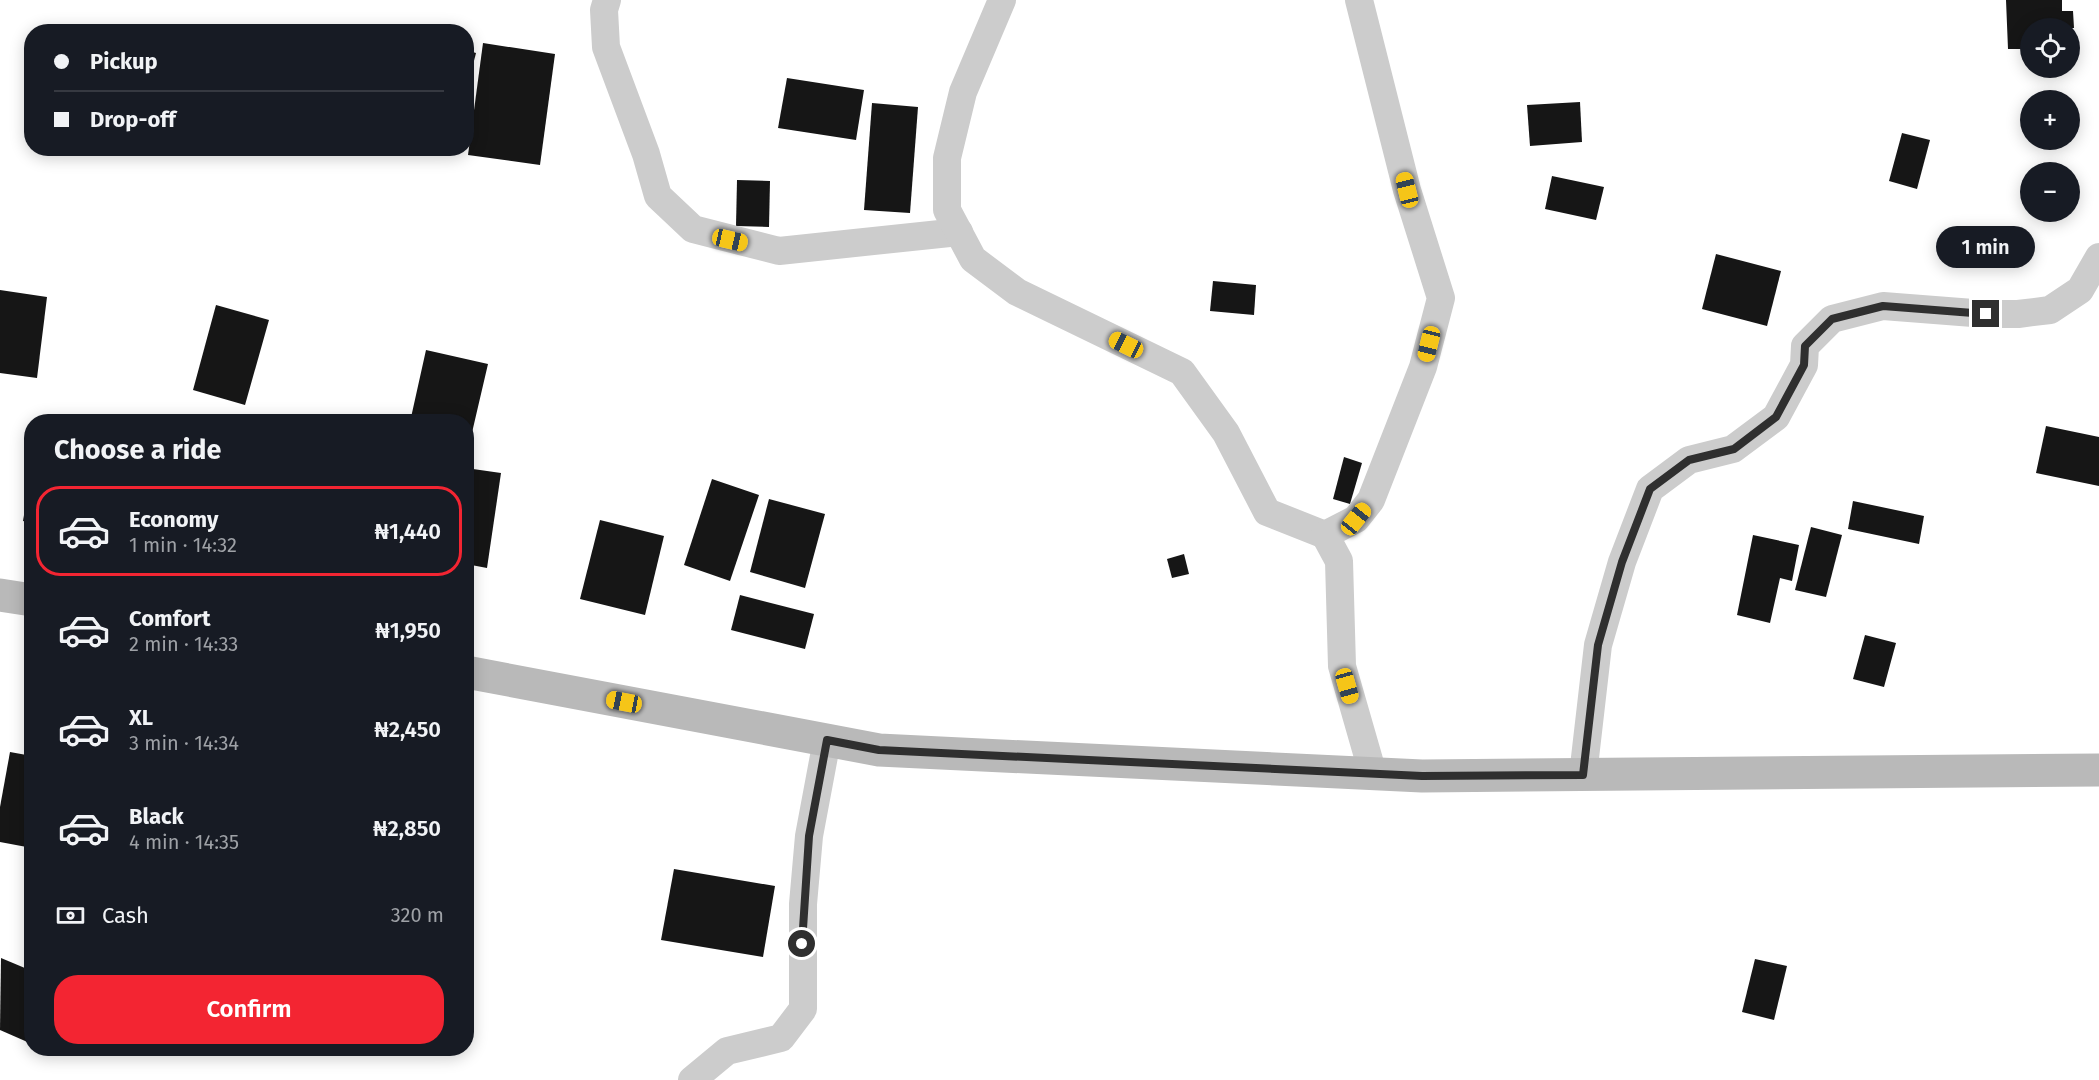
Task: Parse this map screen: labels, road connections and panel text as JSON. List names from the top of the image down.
{
  "page": {
    "map_buttons": ["+", "−"],
    "banner": ["Pickup", "Drop-off"],
    "bubble": "1 min",
    "heading": "Choose a ride",
    "list": [
      {
        "name": "Economy",
        "note": "1 min · 14:32",
        "value": "₦1,440"
      },
      {
        "name": "Comfort",
        "note": "2 min · 14:33",
        "value": "₦1,950"
      },
      {
        "name": "XL",
        "note": "3 min · 14:34",
        "value": "₦2,450"
      },
      {
        "name": "Black",
        "note": "4 min · 14:35",
        "value": "₦2,850"
      }
    ],
    "pay": ["Cash", "320 m"],
    "buttons": "Confirm"
  }
}
